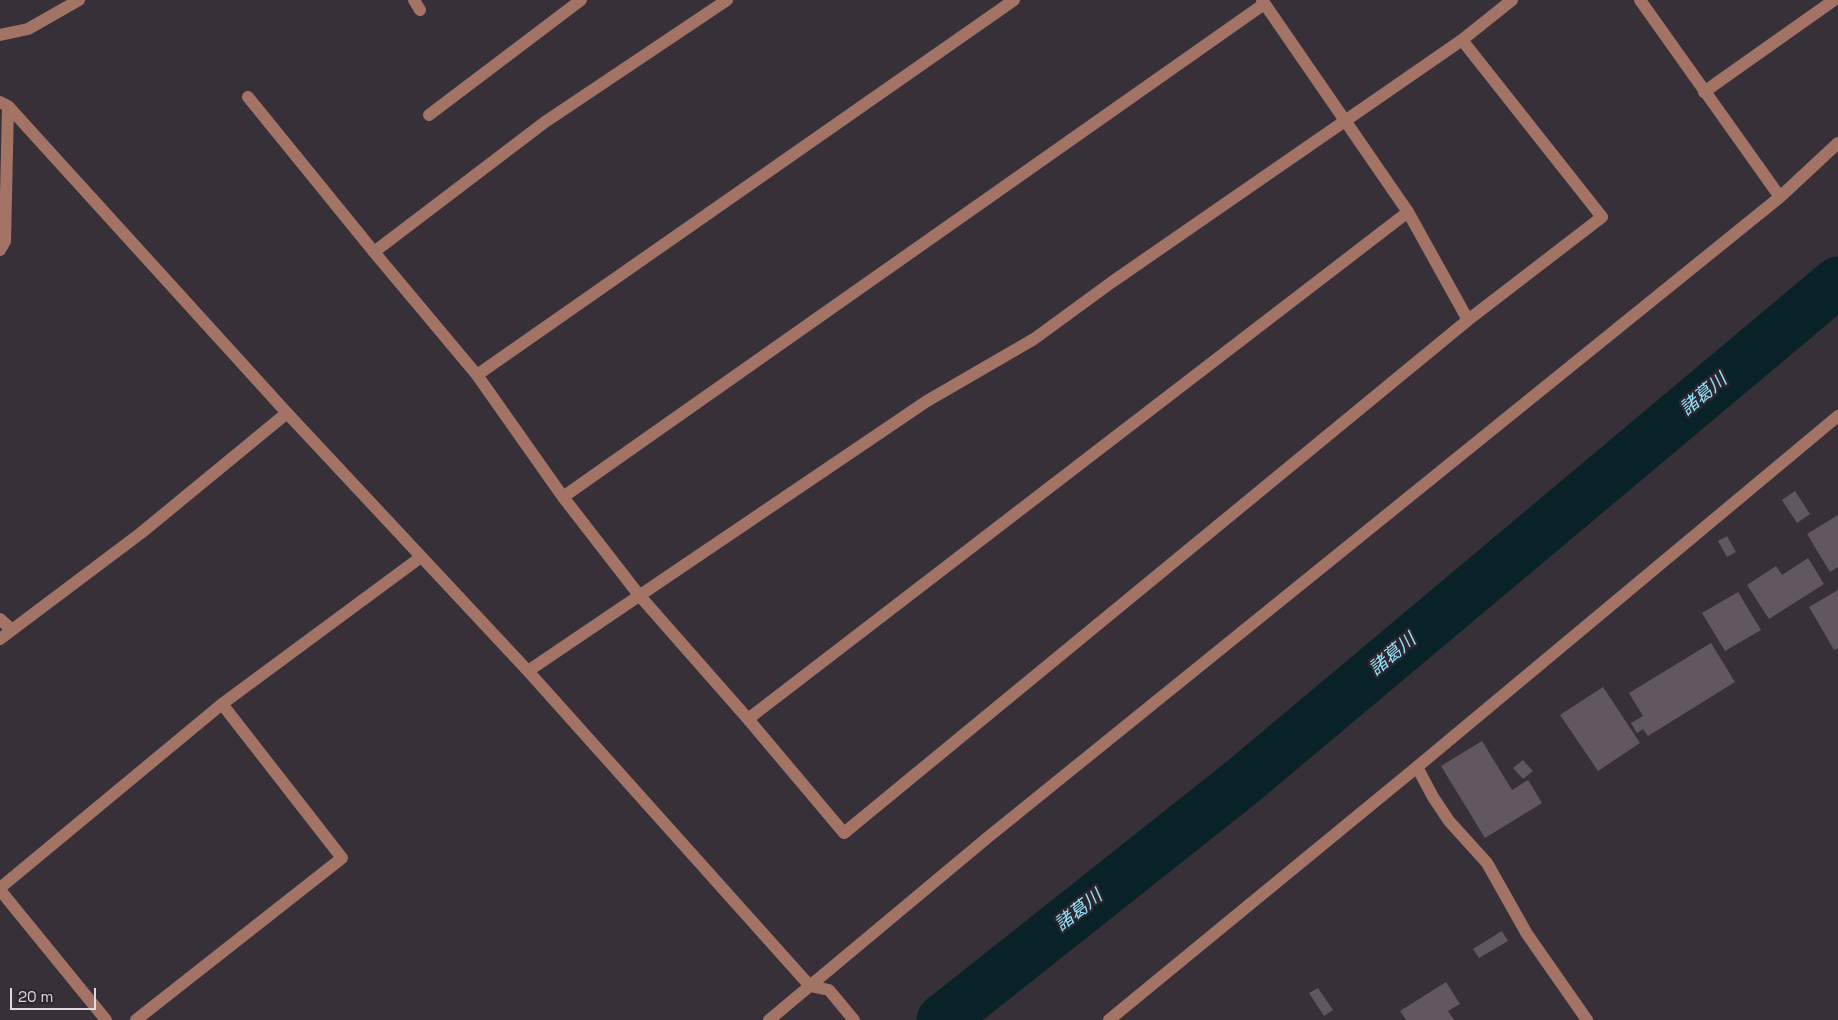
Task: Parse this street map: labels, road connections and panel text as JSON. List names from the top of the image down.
{
  "water": ["諸葛川"],
  "scale_bar": "20 m"
}
